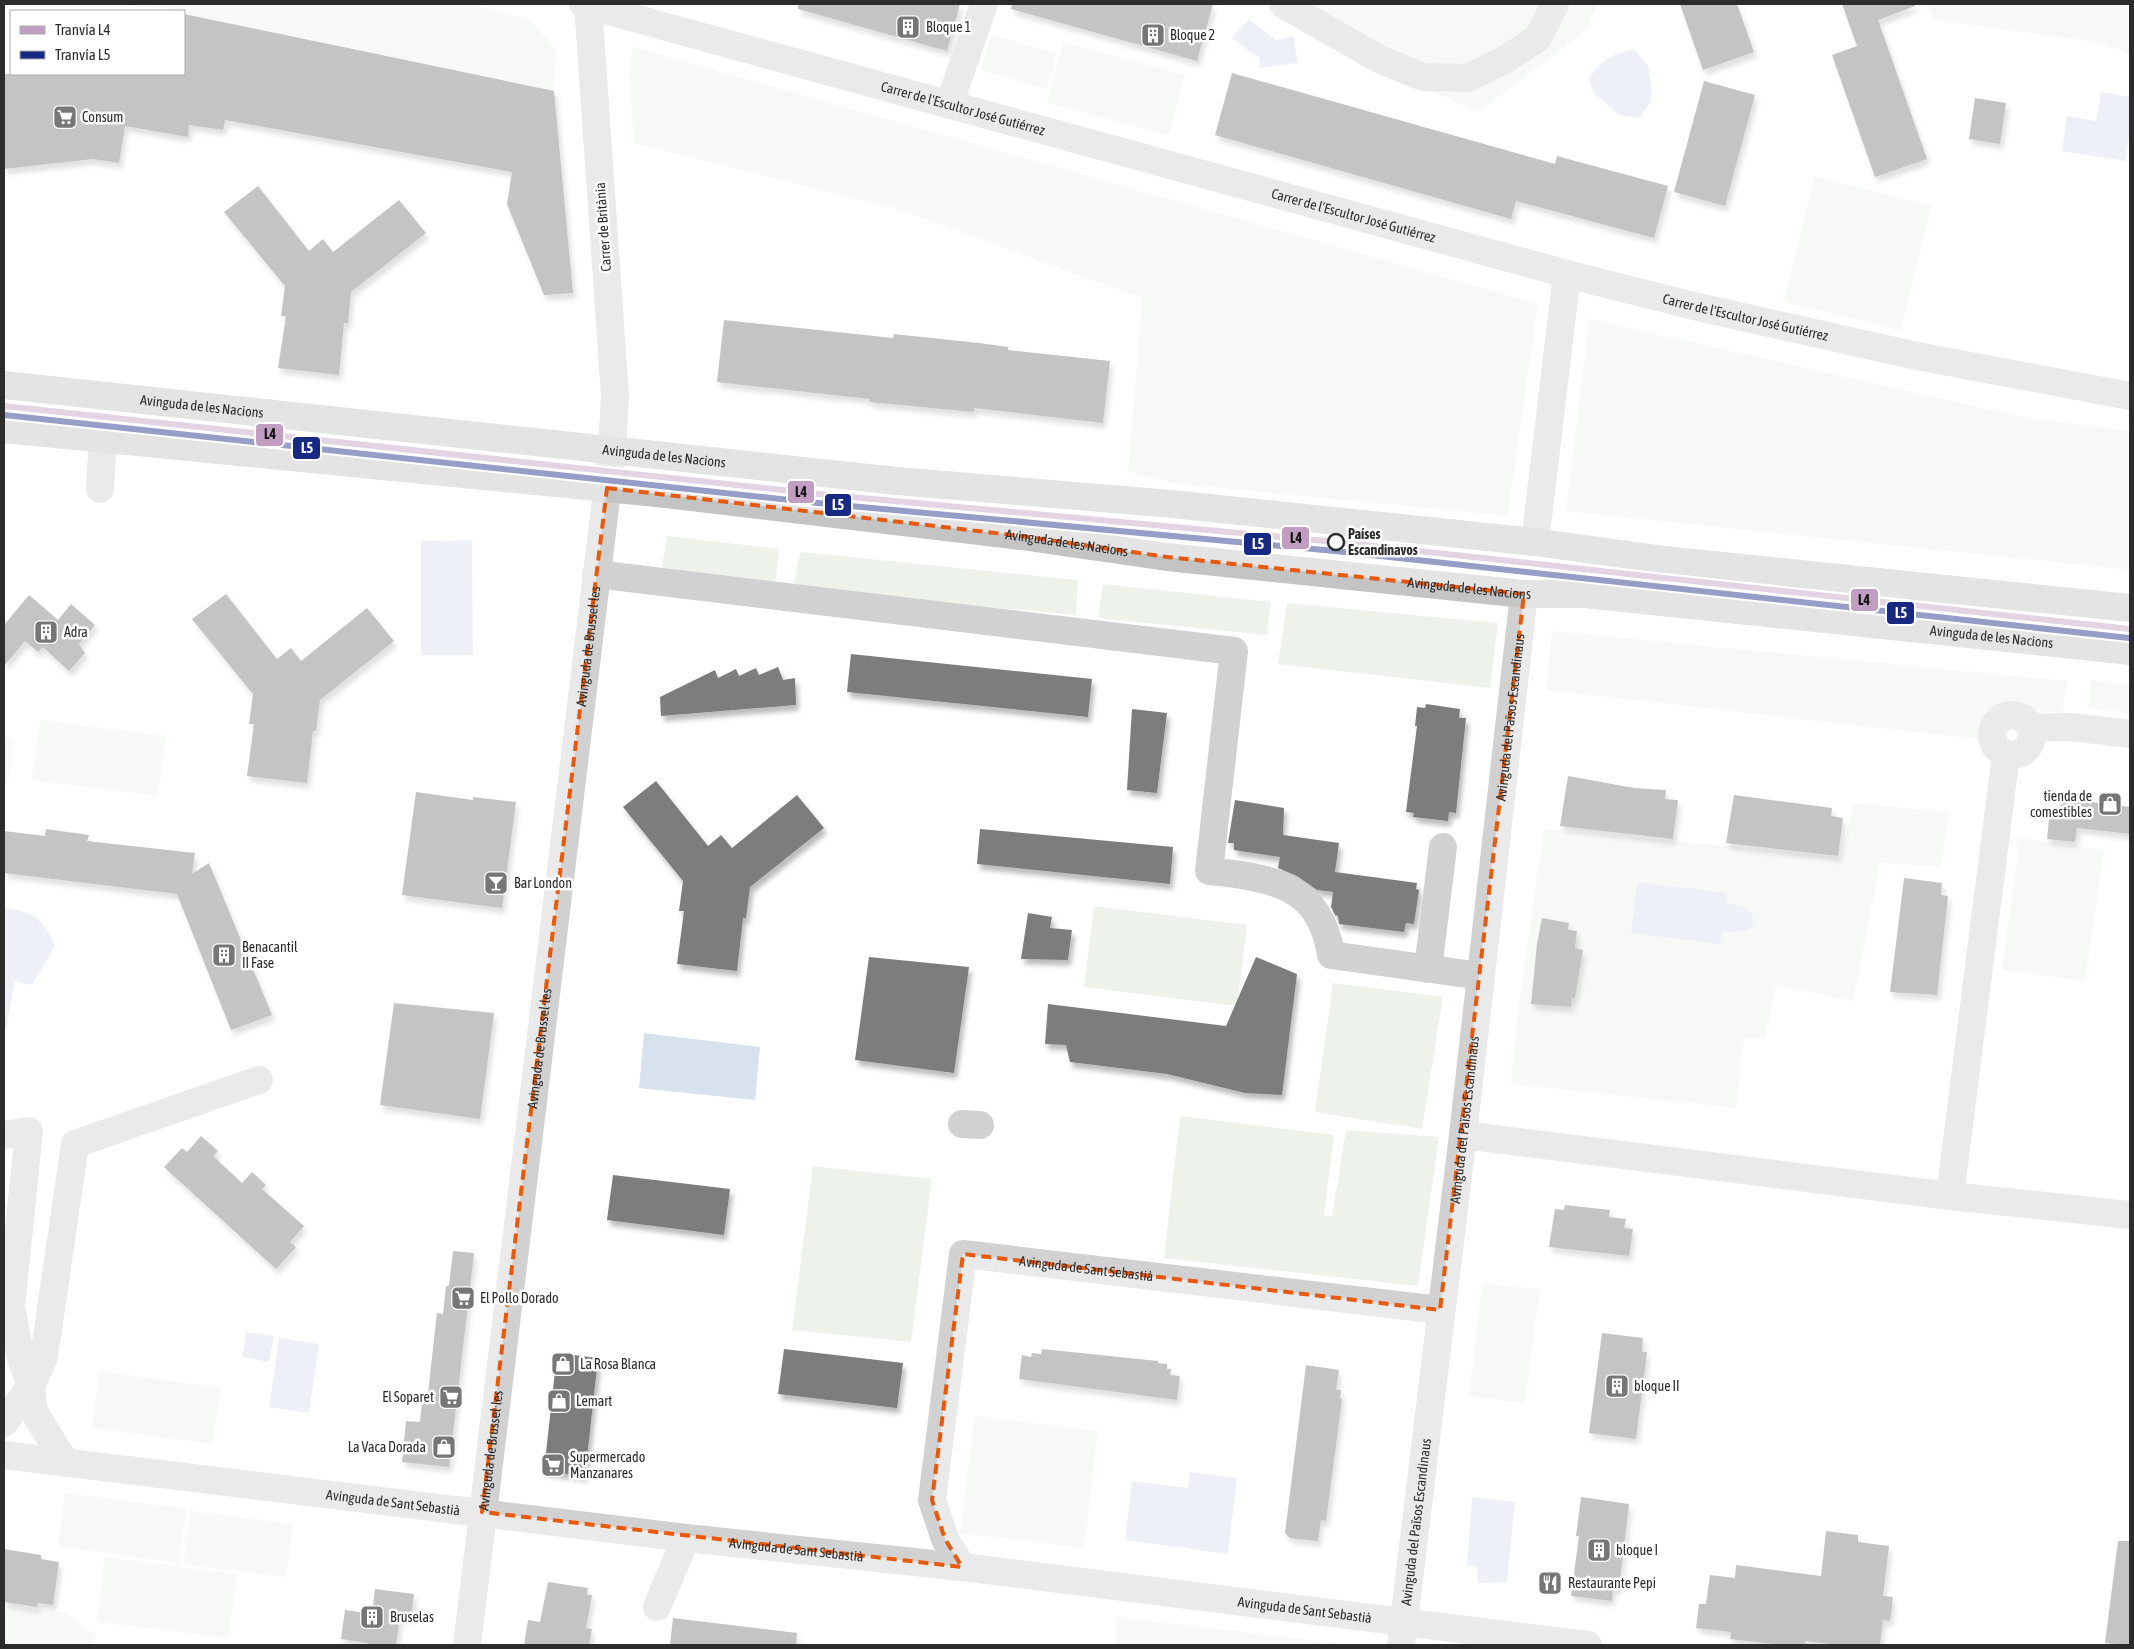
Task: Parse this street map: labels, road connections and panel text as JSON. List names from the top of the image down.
{
  "streets": {
    "main road": ["Avinguda de les Nacions"],
    "street": [
      "Carrer de l'Escultor José Gutiérrez",
      "Carrer de Britània",
      "Avinguda de Brussel·les",
      "Avinguda del Països Escandinaus",
      "Avinguda de Sant Sebastià"
    ]
  },
  "crossings": [
    ["Carrer de l'Escultor José Gutiérrez", "Carrer de Britània"],
    ["Carrer de Britània", "Avinguda de les Nacions"],
    ["Carrer de Britània", "Avinguda de Brussel·les"],
    ["Avinguda de les Nacions", "Avinguda de Brussel·les"],
    ["Avinguda de les Nacions", "Avinguda del Països Escandinaus"],
    ["Avinguda de Brussel·les", "Avinguda de Sant Sebastià"],
    ["Avinguda del Països Escandinaus", "Avinguda de Sant Sebastià"]
  ],
  "places": {
    "building": [
      "Bloque 1",
      "Bloque 2",
      "Adra",
      "Benacantil II Fase",
      "bloque II",
      "bloque I",
      "Bruselas"
    ],
    "supermarket": [
      "Consum",
      "El Pollo Dorado",
      "El Soparet",
      "Supermercado Manzanares"
    ],
    "other": ["Países Escandinavos"],
    "shop": [
      "tienda de comestibles",
      "La Rosa Blanca",
      "Lemart",
      "La Vaca Dorada"
    ],
    "bar": ["Bar London"],
    "restaurant": ["Restaurante Pepi"]
  },
  "lines": ["tram line L4", "tram line L5"],
  "legend": ["Tranvía L4", "Tranvía L5"]
}
